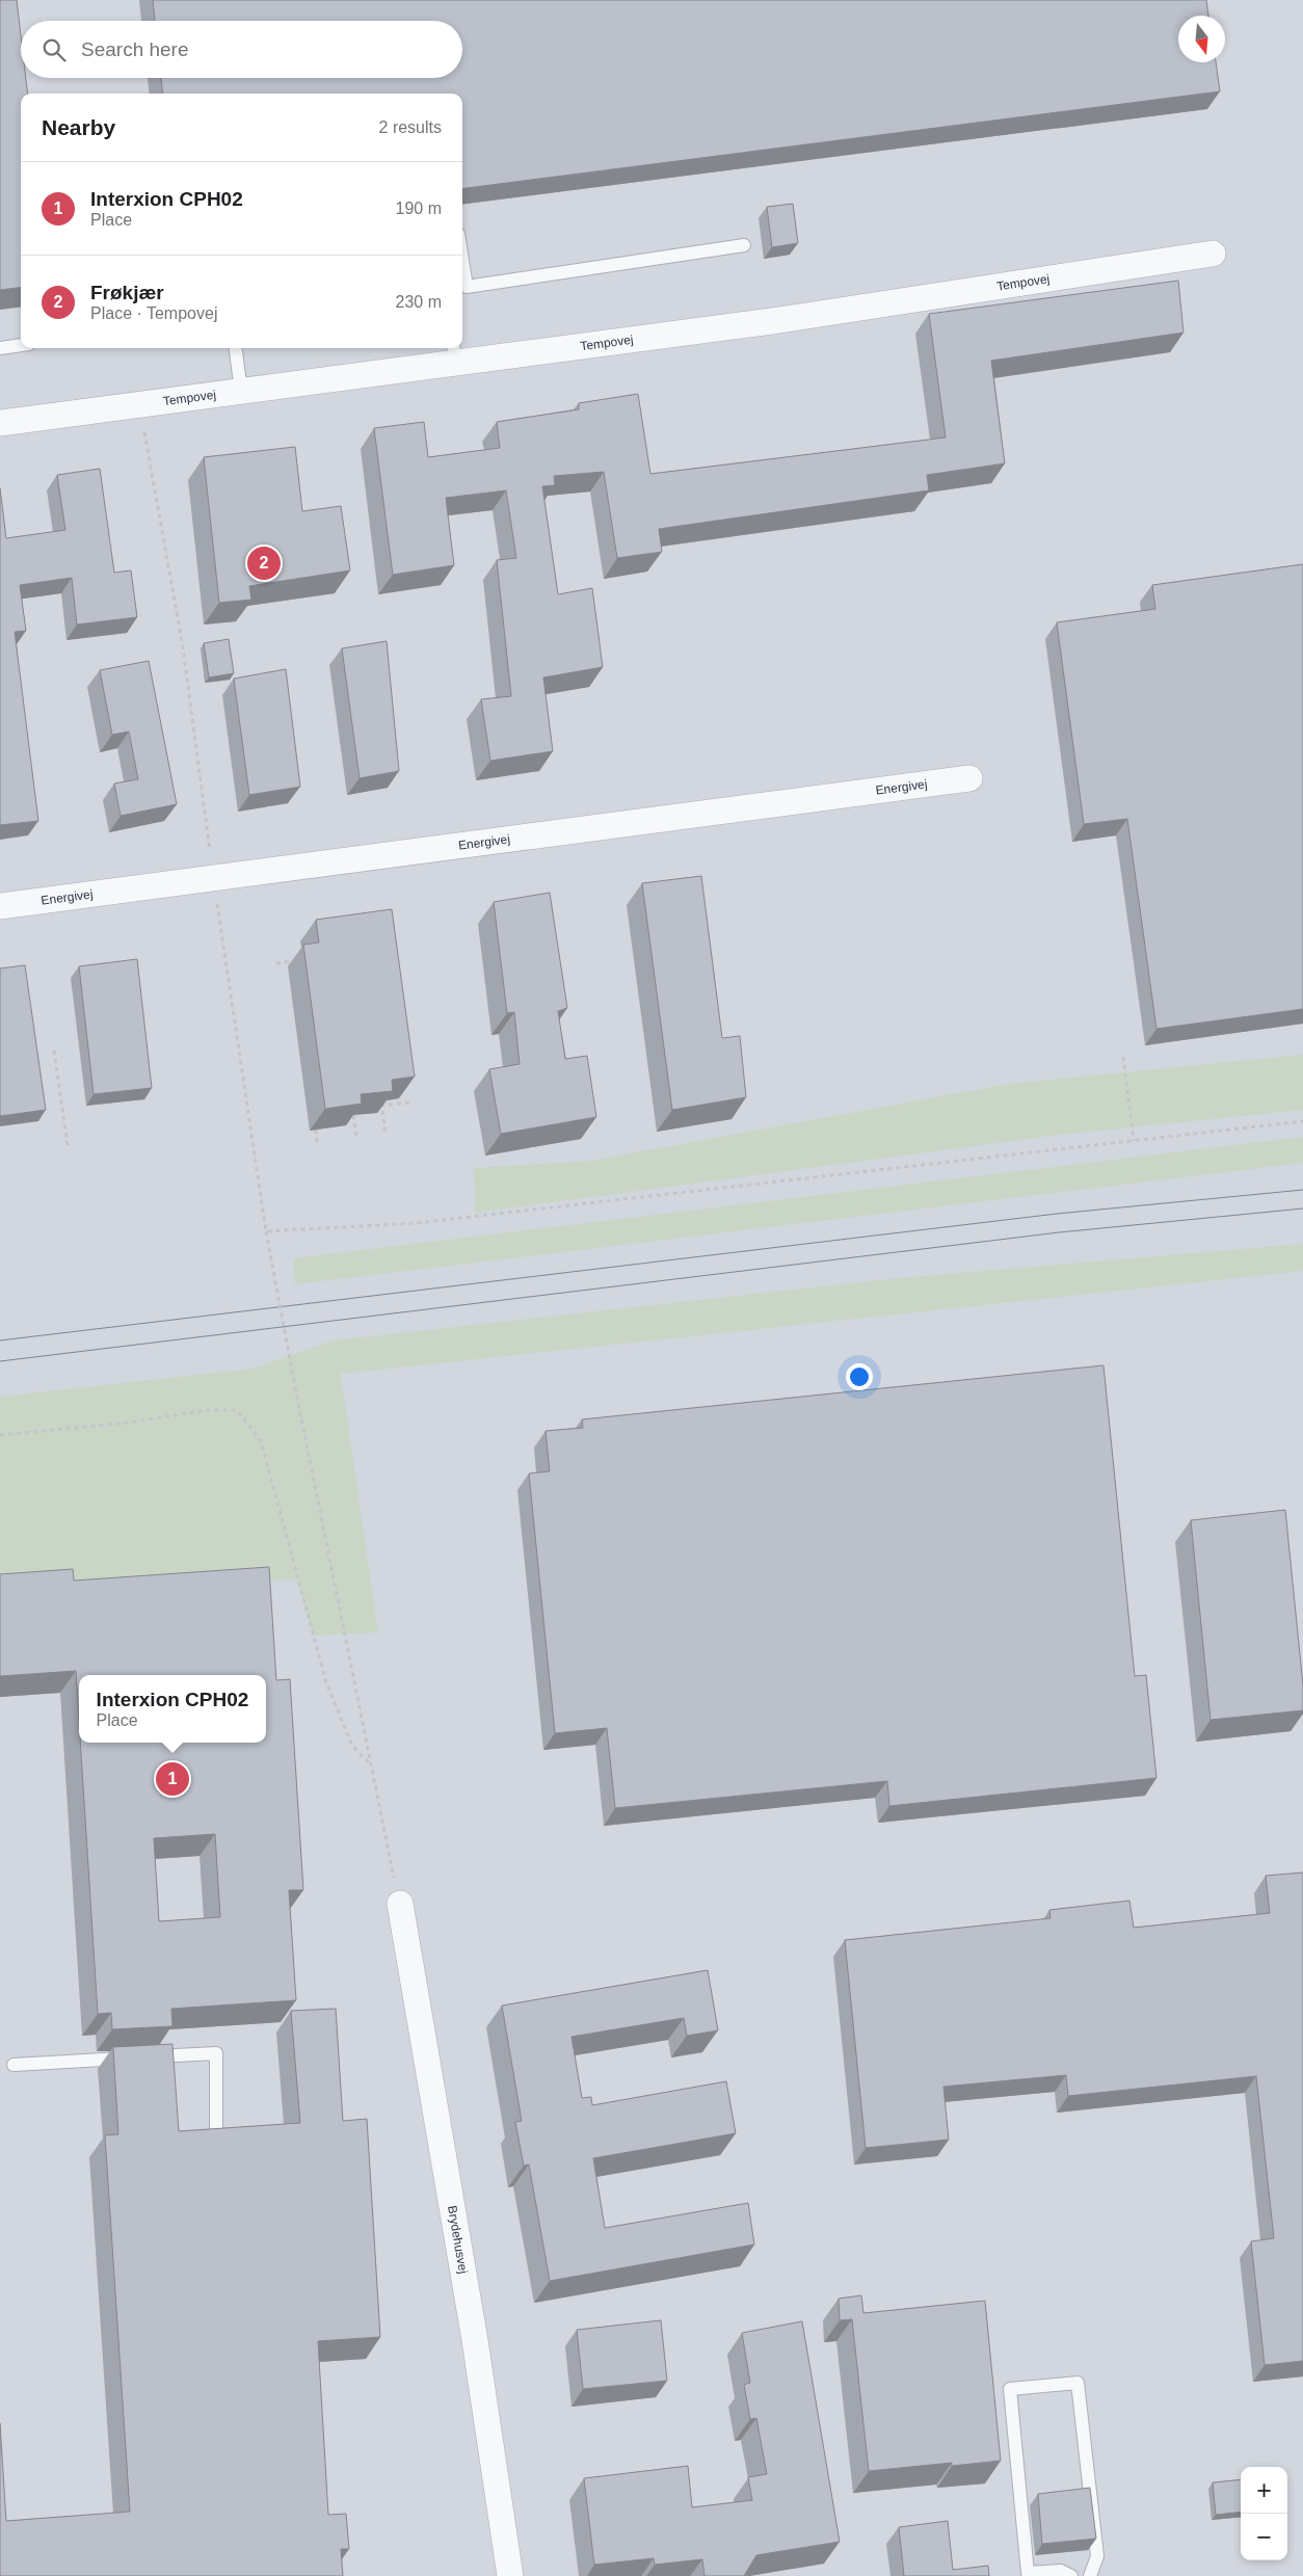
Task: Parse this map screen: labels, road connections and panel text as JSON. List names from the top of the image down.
{
  "streets": {
    "street": ["Tempovej", "Energivej", "Brydehusvej"]
  },
  "north": "bottom",
  "page": {
    "search": "Search here",
    "heading": ["Nearby", "2 results"],
    "list": [
      {
        "mark": "1",
        "name": "Interxion CPH02",
        "note": "Place",
        "value": "190 m"
      },
      {
        "mark": "2",
        "name": "Frøkjær",
        "note": "Place · Tempovej",
        "value": "230 m"
      }
    ],
    "pins": ["2", "1"],
    "popup": ["Interxion CPH02", "Place"],
    "map_buttons": ["+", "−"]
  }
}
